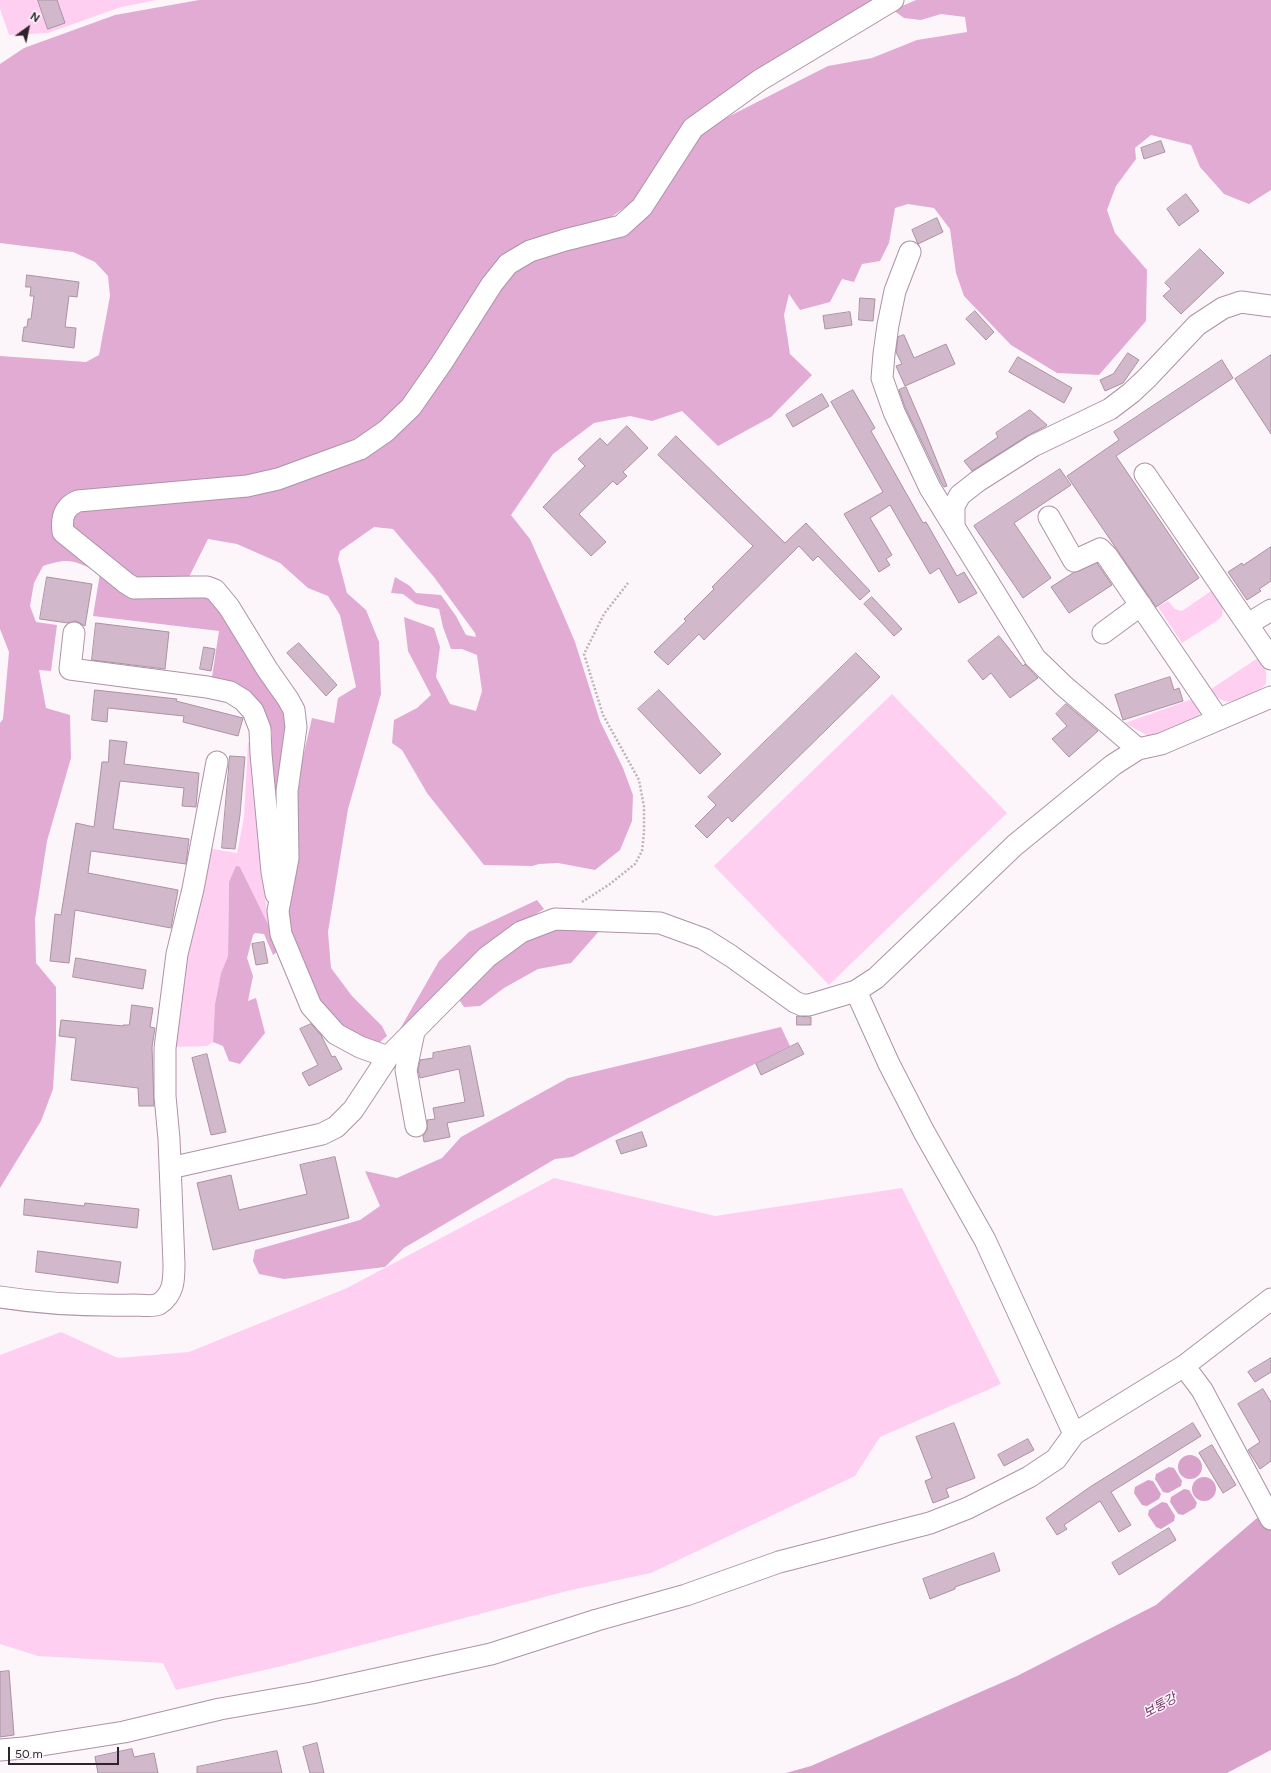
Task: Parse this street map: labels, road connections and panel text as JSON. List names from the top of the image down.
{
  "water": ["보통강"],
  "scale_bar": "50 m",
  "north": "top right"
}
